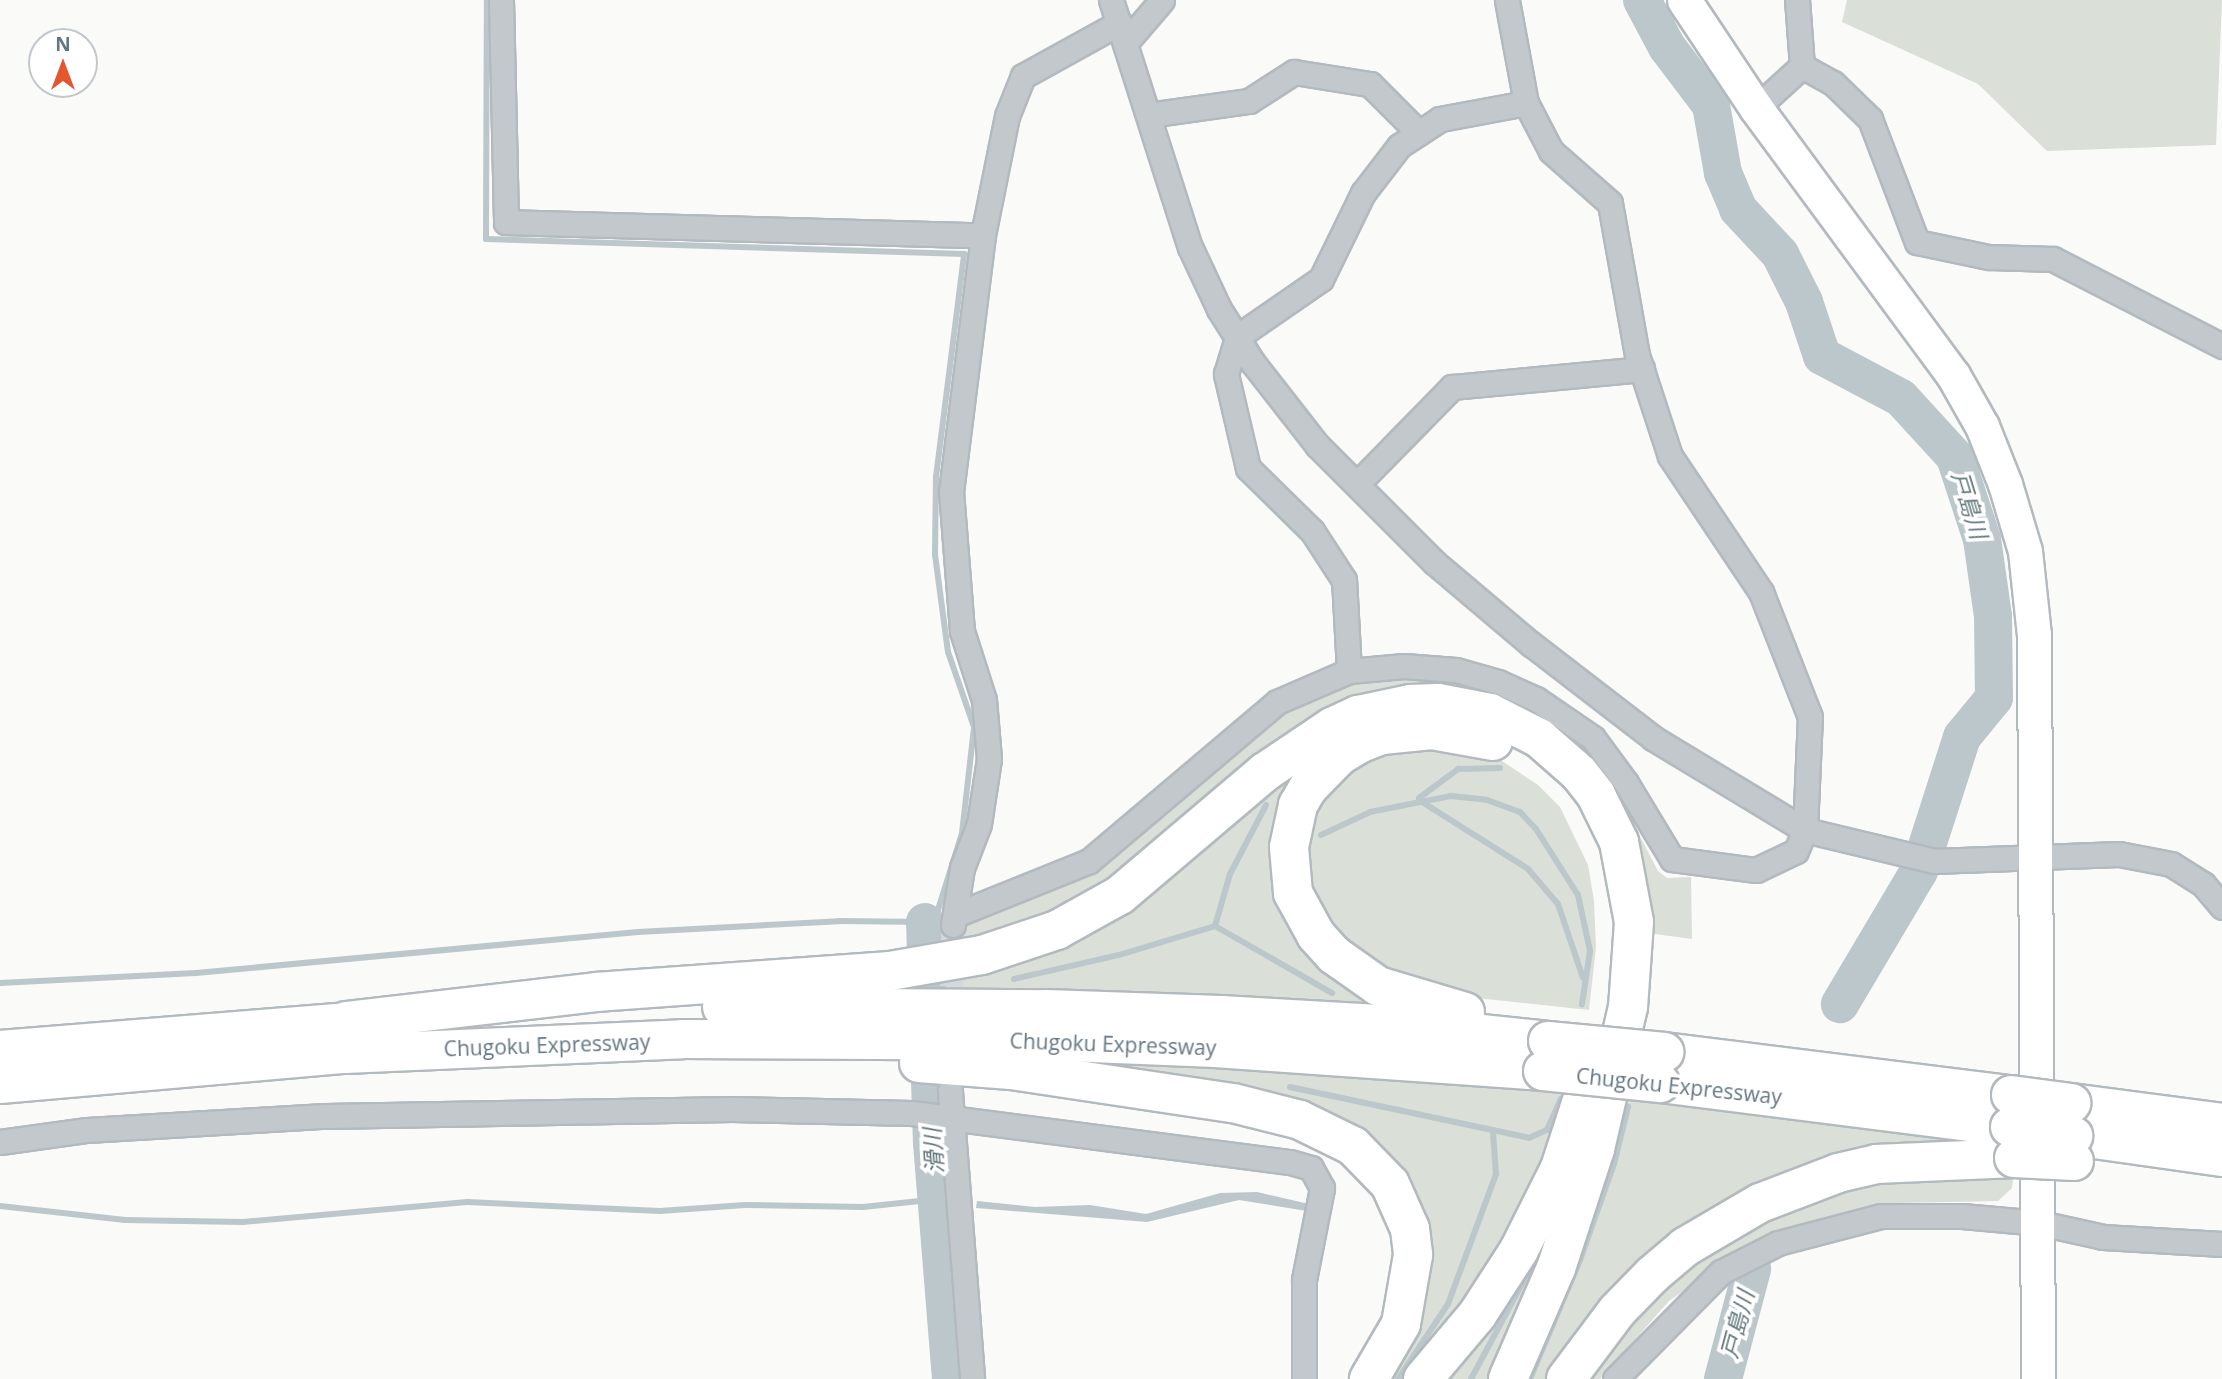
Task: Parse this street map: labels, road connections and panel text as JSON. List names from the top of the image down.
{
  "streets": {
    "highway": ["Chugoku Expressway"]
  },
  "water": ["戸島川", "滑川"],
  "north": "top"
}
